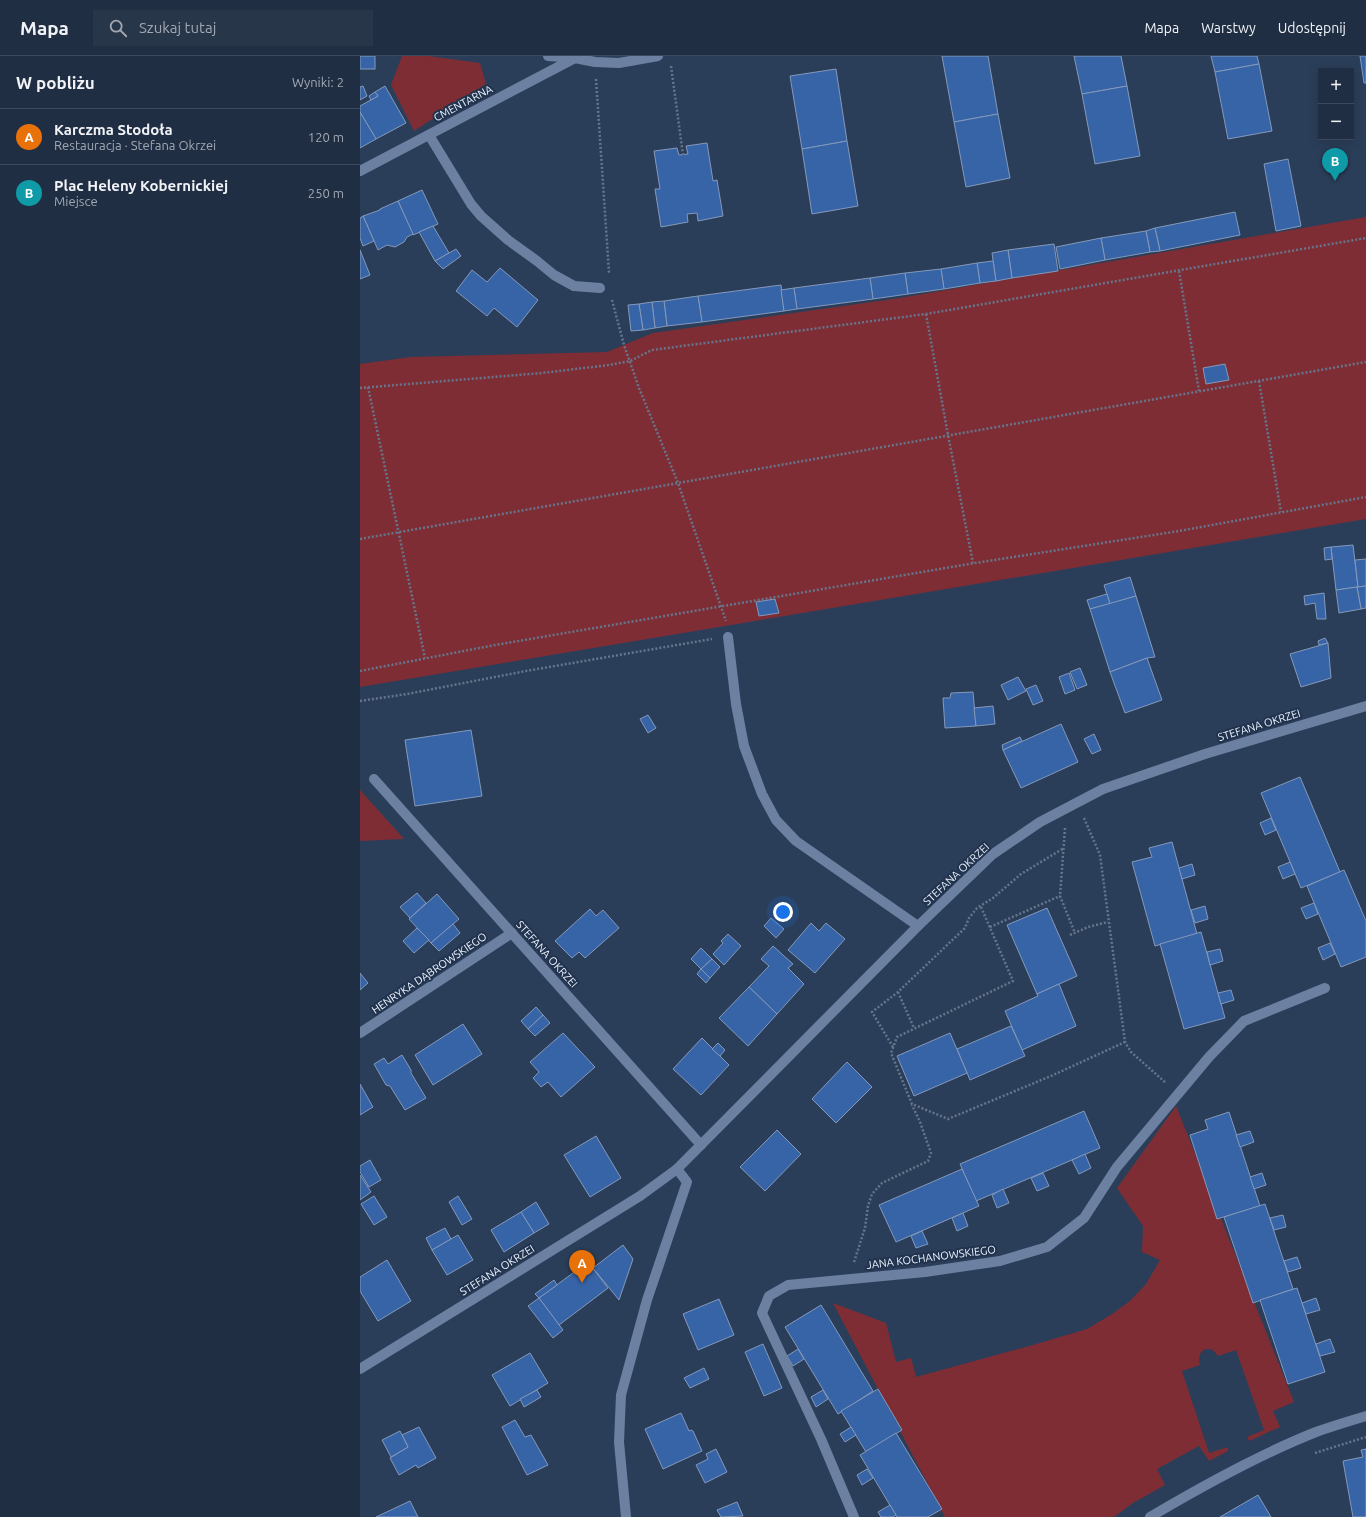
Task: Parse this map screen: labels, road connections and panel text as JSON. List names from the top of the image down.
{
  "streets": {
    "street": [
      "CMENTARNA",
      "STEFANA OKRZEI",
      "HENRYKA DĄBROWSKIEGO",
      "JANA KOCHANOWSKIEGO"
    ]
  },
  "crossings": [
    ["STEFANA OKRZEI", "HENRYKA DĄBROWSKIEGO"]
  ],
  "page": {
    "header": "Mapa",
    "search": "Szukaj tutaj",
    "nav": ["Mapa", "Warstwy", "Udostępnij"],
    "heading": ["W pobliżu", "Wyniki: 2"],
    "map_buttons": ["+", "−"],
    "list": [
      {
        "mark": "A",
        "name": "Karczma Stodoła",
        "note": "Restauracja · Stefana Okrzei",
        "value": "120 m"
      },
      {
        "mark": "B",
        "name": "Plac Heleny Kobernickiej",
        "note": "Miejsce",
        "value": "250 m"
      }
    ],
    "pins": ["B", "A"]
  }
}
